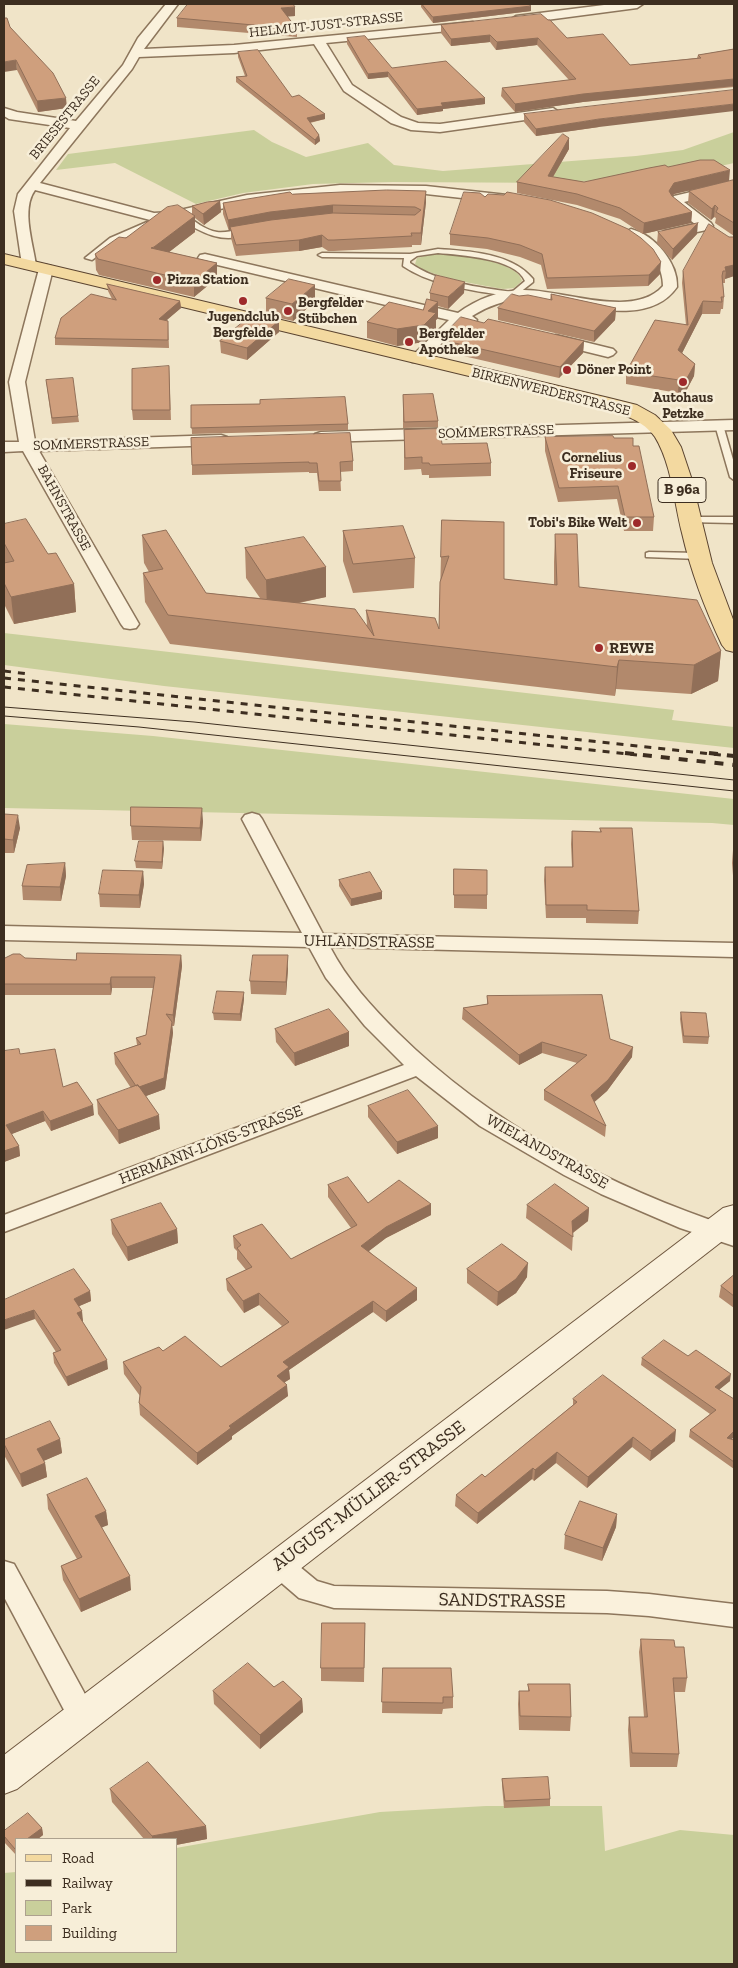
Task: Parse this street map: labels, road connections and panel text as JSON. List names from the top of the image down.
{
  "streets": {
    "main road": ["BIRKENWERDERSTRASSE", "B 96a", "AUGUST-MÜLLER-STRASSE"],
    "street": [
      "HELMUT-JUST-STRASSE",
      "BRIESESTRASSE",
      "SOMMERSTRASSE",
      "BAHNSTRASSE",
      "UHLANDSTRASSE",
      "HERMANN-LÖNS-STRASSE",
      "WIELANDSTRASSE",
      "SANDSTRASSE"
    ]
  },
  "crossings": [
    ["HELMUT-JUST-STRASSE", "BRIESESTRASSE"],
    ["BRIESESTRASSE", "BIRKENWERDERSTRASSE"],
    ["BRIESESTRASSE", "BAHNSTRASSE"],
    ["BIRKENWERDERSTRASSE", "SOMMERSTRASSE"],
    ["BIRKENWERDERSTRASSE", "B 96a"],
    ["BIRKENWERDERSTRASSE", "BAHNSTRASSE"],
    ["SOMMERSTRASSE", "B 96a"],
    ["SOMMERSTRASSE", "BAHNSTRASSE"],
    ["UHLANDSTRASSE", "WIELANDSTRASSE"],
    ["HERMANN-LÖNS-STRASSE", "WIELANDSTRASSE"],
    ["WIELANDSTRASSE", "AUGUST-MÜLLER-STRASSE"],
    ["AUGUST-MÜLLER-STRASSE", "SANDSTRASSE"]
  ],
  "places": [
    "Pizza Station",
    "Jugendclub Bergfelde",
    "Bergfelder Stübchen",
    "Bergfelder Apotheke",
    "Döner Point",
    "Autohaus Petzke",
    "Cornelius Friseure",
    "Tobi's Bike Welt",
    "REWE"
  ],
  "legend": [
    "Road",
    "Railway",
    "Park",
    "Building"
  ]
}
